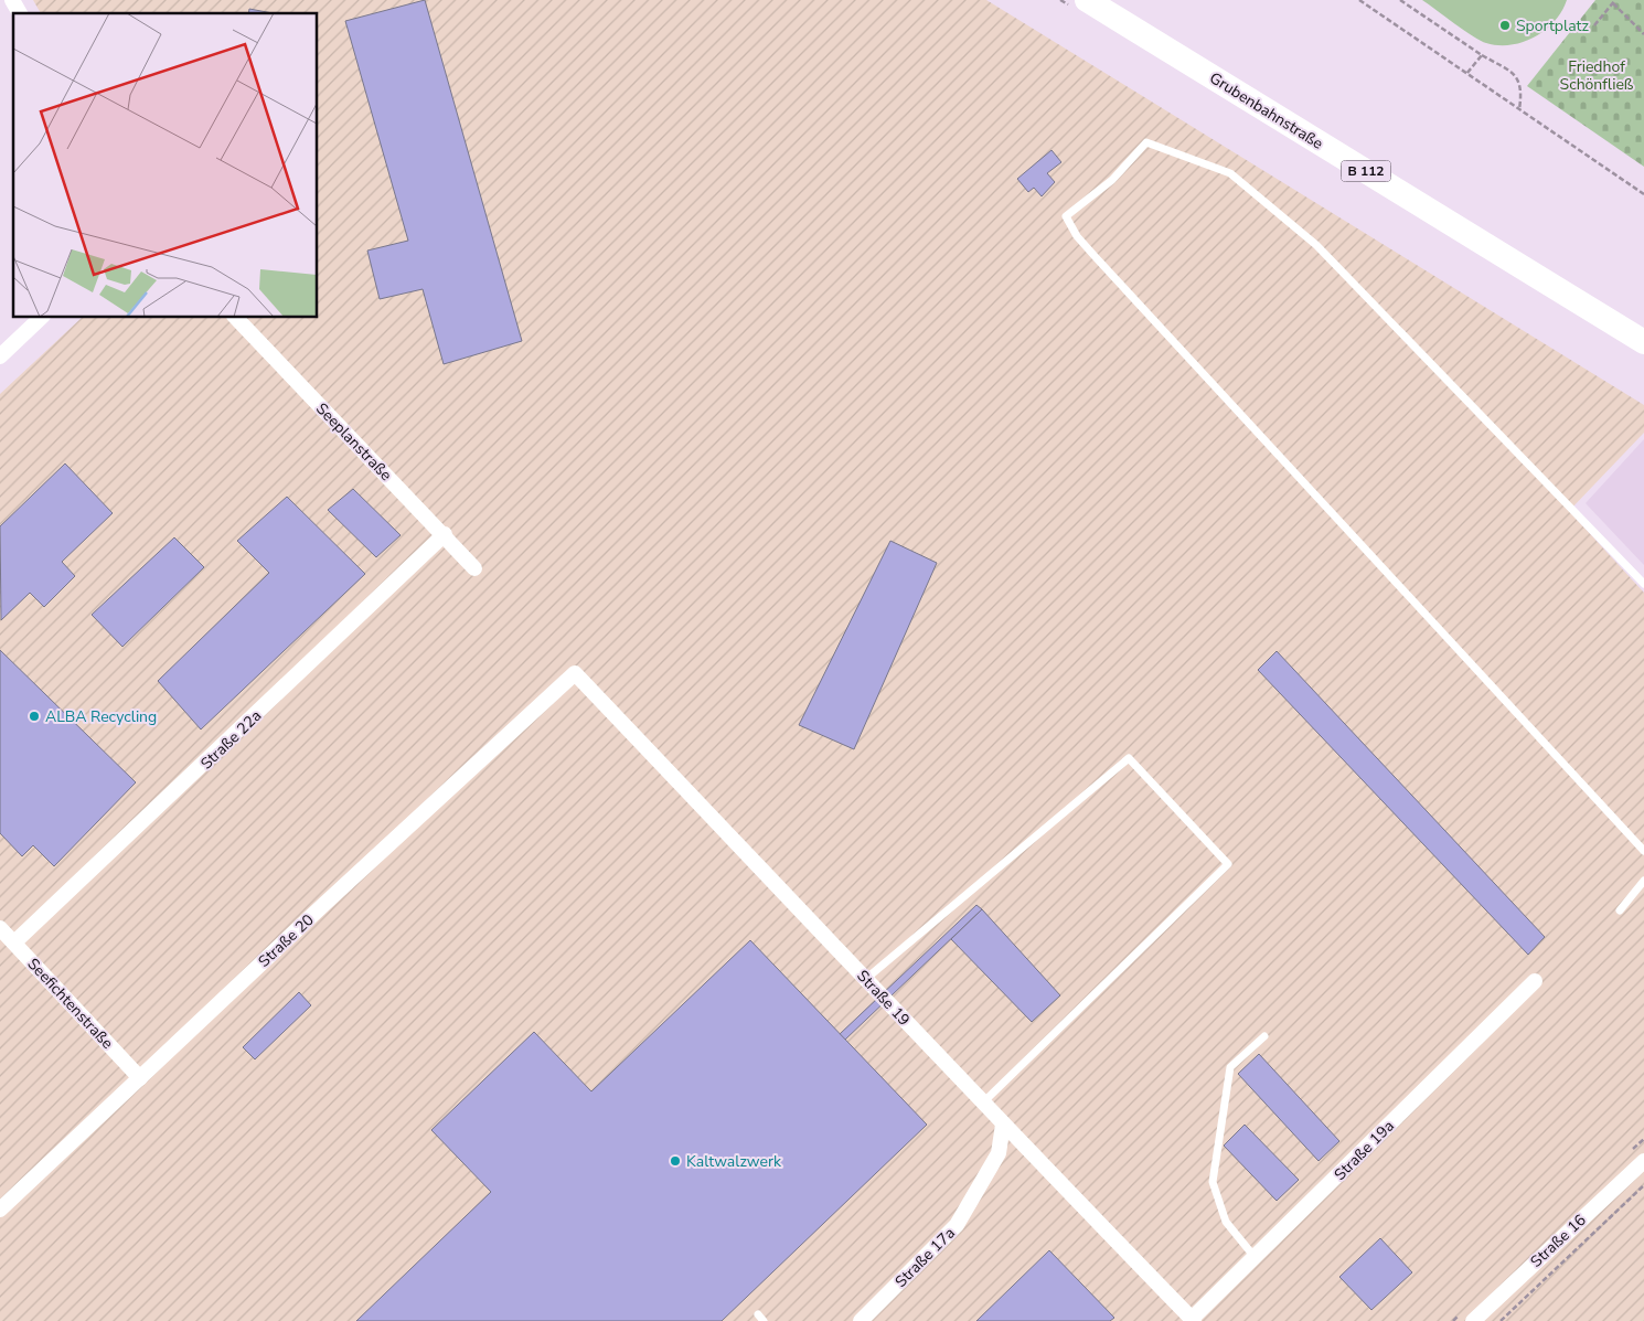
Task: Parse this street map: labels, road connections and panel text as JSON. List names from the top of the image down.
{
  "streets": {
    "main road": ["Grubenbahnstraße", "B 112"],
    "street": [
      "Seeplanstraße",
      "Straße 22a",
      "Straße 20",
      "Straße 19",
      "Seefichtenstraße",
      "Straße 19a",
      "Straße 16",
      "Straße 17a"
    ]
  },
  "crossings": [
    ["Seeplanstraße", "Straße 22a"],
    ["Straße 22a", "Seefichtenstraße"],
    ["Straße 20", "Straße 19"],
    ["Straße 20", "Seefichtenstraße"],
    ["Straße 19", "Straße 19a"],
    ["Straße 19", "Straße 17a"]
  ],
  "parks": ["Friedhof Schönfließ"],
  "places": ["Sportplatz", "ALBA Recycling", "Kaltwalzwerk"]
}
